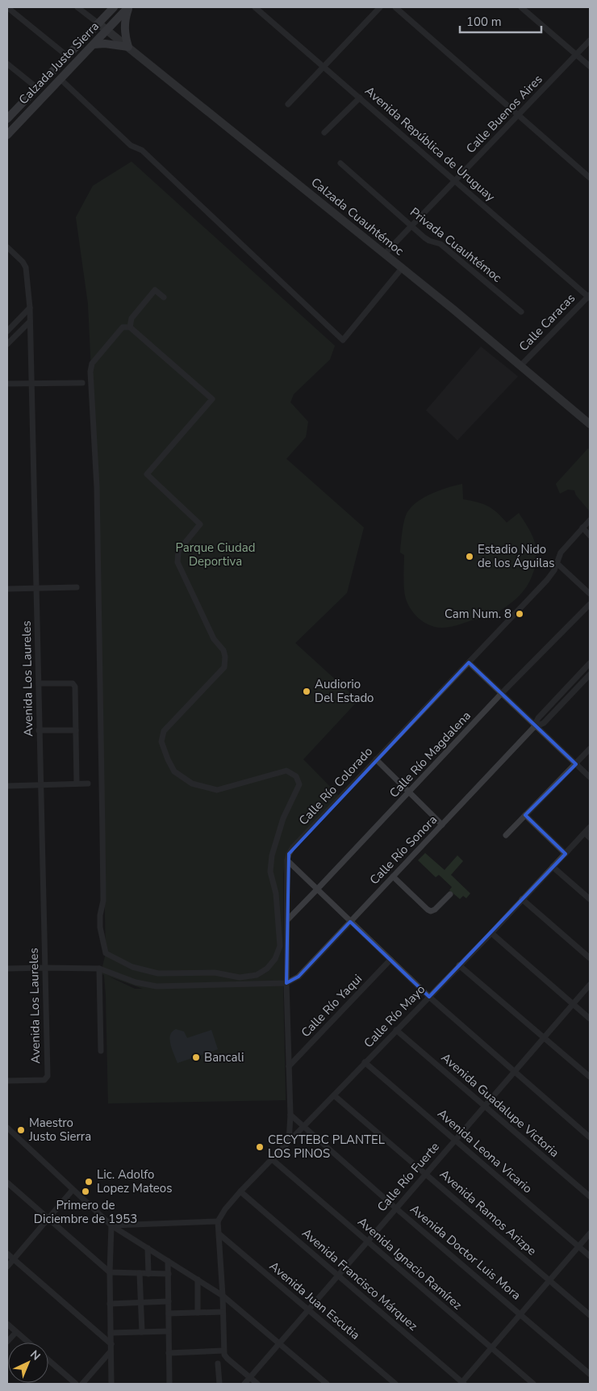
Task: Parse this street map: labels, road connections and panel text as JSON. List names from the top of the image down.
{
  "streets": {
    "main road": ["Calzada Justo Sierra", "Calzada Cuauhtémoc"],
    "street": [
      "Calle Buenos Aires",
      "Avenida República de Uruguay",
      "Privada Cuauhtémoc",
      "Calle Caracas",
      "Avenida Los Laureles",
      "Calle Río Magdalena",
      "Calle Río Colorado",
      "Calle Río Sonora",
      "Calle Río Yaqui",
      "Calle Río Mayo",
      "Avenida Guadalupe Victoria",
      "Avenida Leona Vicario",
      "Calle Río Fuerte",
      "Avenida Ramos Arizpe",
      "Avenida Doctor Luis Mora",
      "Avenida Ignacio Ramírez",
      "Avenida Francisco Márquez",
      "Avenida Juan Escutia"
    ]
  },
  "crossings": [
    ["Calzada Justo Sierra", "Calzada Cuauhtémoc"],
    ["Calle Buenos Aires", "Avenida República de Uruguay"],
    ["Calle Buenos Aires", "Calzada Cuauhtémoc"],
    ["Calle Buenos Aires", "Privada Cuauhtémoc"],
    ["Avenida República de Uruguay", "Calle Caracas"],
    ["Calzada Cuauhtémoc", "Calle Caracas"],
    ["Calle Río Magdalena", "Calle Río Colorado"],
    ["Calle Río Colorado", "Calle Río Sonora"],
    ["Calle Río Colorado", "Calle Río Yaqui"],
    ["Calle Río Colorado", "Calle Río Mayo"],
    ["Calle Río Colorado", "Avenida Doctor Luis Mora"],
    ["Calle Río Mayo", "Avenida Guadalupe Victoria"],
    ["Calle Río Mayo", "Avenida Leona Vicario"],
    ["Calle Río Mayo", "Avenida Ramos Arizpe"],
    ["Calle Río Mayo", "Avenida Doctor Luis Mora"],
    ["Calle Río Mayo", "Avenida Ignacio Ramírez"],
    ["Calle Río Mayo", "Avenida Francisco Márquez"],
    ["Avenida Guadalupe Victoria", "Calle Río Fuerte"],
    ["Avenida Leona Vicario", "Calle Río Fuerte"],
    ["Calle Río Fuerte", "Avenida Ramos Arizpe"],
    ["Calle Río Fuerte", "Avenida Doctor Luis Mora"],
    ["Calle Río Fuerte", "Avenida Ignacio Ramírez"],
    ["Calle Río Fuerte", "Avenida Francisco Márquez"],
    ["Calle Río Fuerte", "Avenida Juan Escutia"]
  ],
  "parks": ["Parque Ciudad Deportiva"],
  "places": [
    "Estadio Nido de los Águilas",
    "Cam Num. 8",
    "Audiorio Del Estado",
    "Bancali",
    "Maestro Justo Sierra",
    "CECYTEBC PLANTEL LOS PINOS",
    "Lic. Adolfo Lopez Mateos",
    "Primero de Diciembre de 1953"
  ],
  "scale_bar": "100 m",
  "north": "top right"
}
